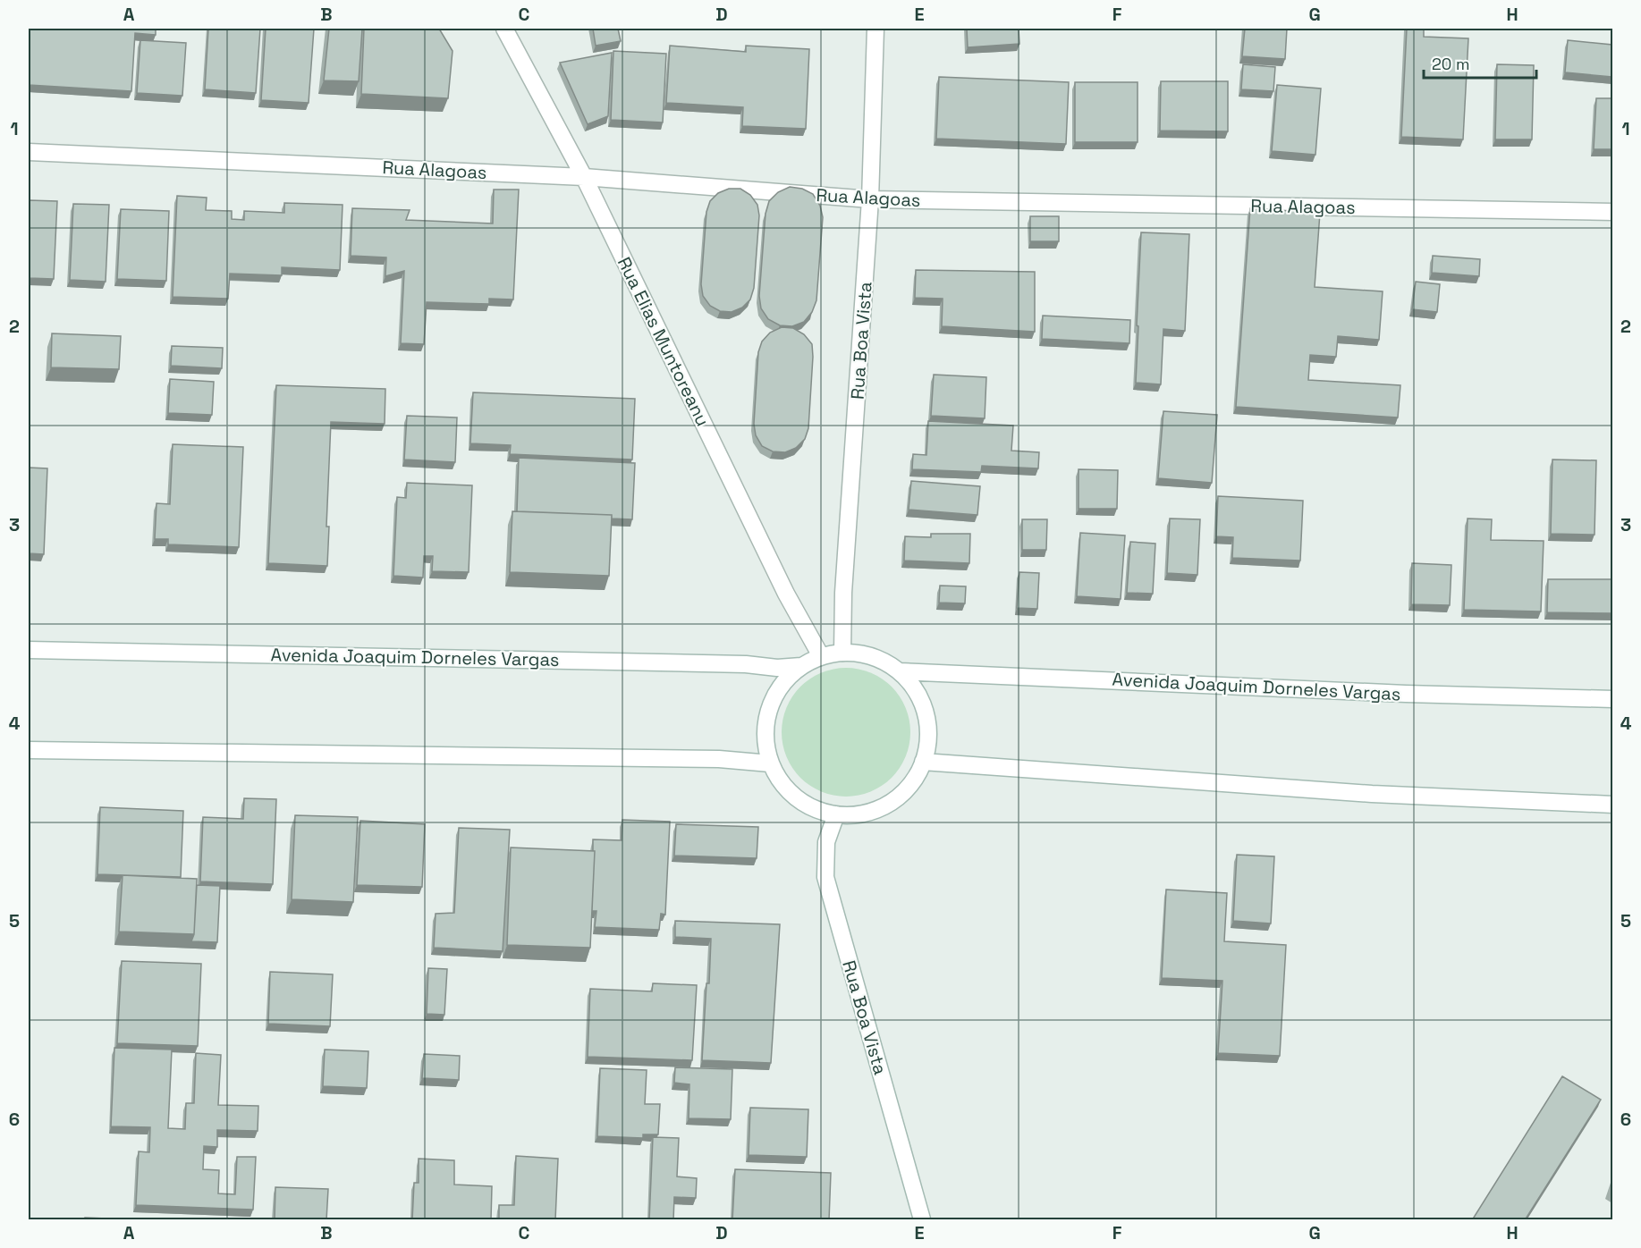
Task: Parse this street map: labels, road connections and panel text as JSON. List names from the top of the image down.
{
  "streets": {
    "street": [
      "Rua Alagoas",
      "Rua Boa Vista",
      "Rua Elias Muntoreanu",
      "Avenida Joaquim Dorneles Vargas"
    ]
  },
  "crossings": [
    ["Rua Alagoas", "Rua Boa Vista"],
    ["Rua Alagoas", "Rua Elias Muntoreanu"],
    ["Rua Boa Vista", "Rua Elias Muntoreanu"],
    ["Rua Boa Vista", "Avenida Joaquim Dorneles Vargas"],
    ["Rua Elias Muntoreanu", "Avenida Joaquim Dorneles Vargas"]
  ],
  "scale_bar": "20 m",
  "grid": {
    "columns": [
      "A",
      "B",
      "C",
      "D",
      "E",
      "F",
      "G",
      "H"
    ],
    "rows": [
      "1",
      "2",
      "3",
      "4",
      "5",
      "6"
    ]
  }
}
